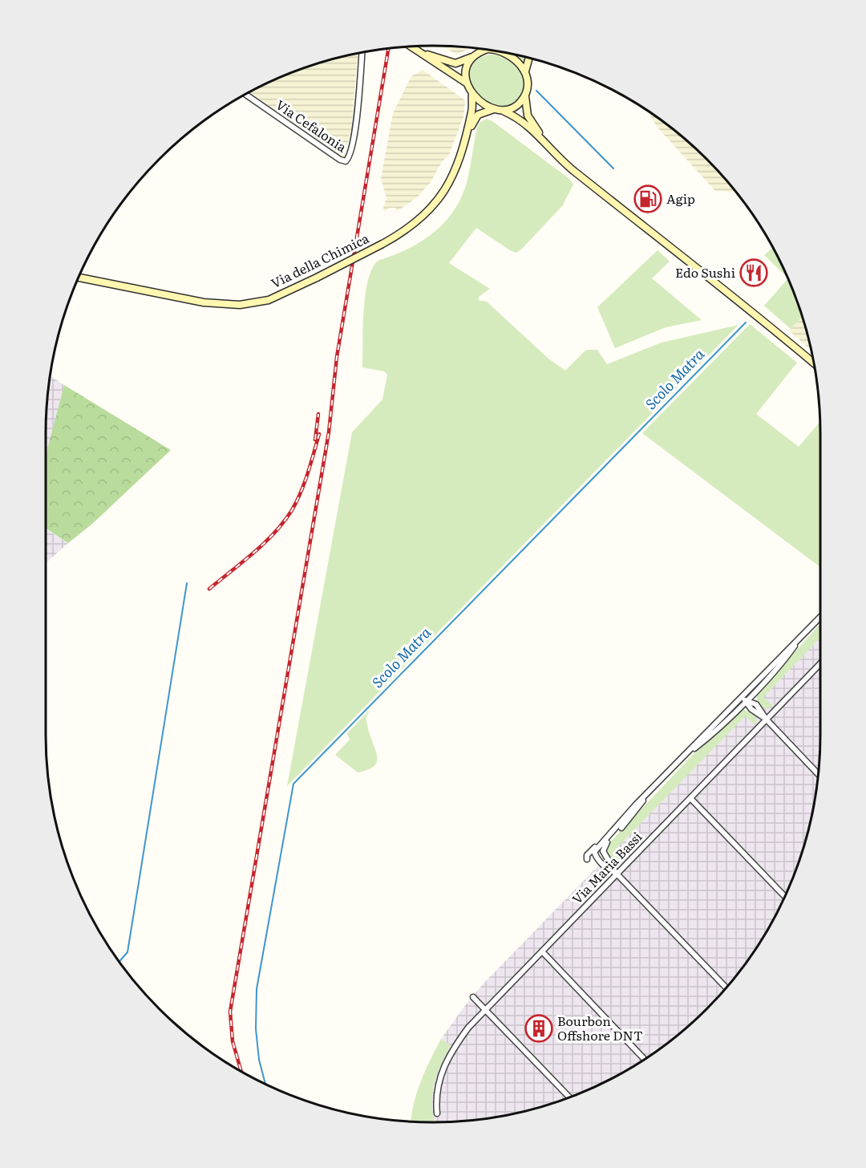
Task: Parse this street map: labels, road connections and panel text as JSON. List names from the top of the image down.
{
  "streets": {
    "main road": ["Via della Chimica"],
    "street": ["Via Cefalonia", "Via Maria Bassi"]
  },
  "water": ["Scolo Matra"],
  "places": {
    "fuel station": ["Agip"],
    "restaurant": ["Edo Sushi"],
    "building": ["Bourbon Offshore DNT"]
  }
}
